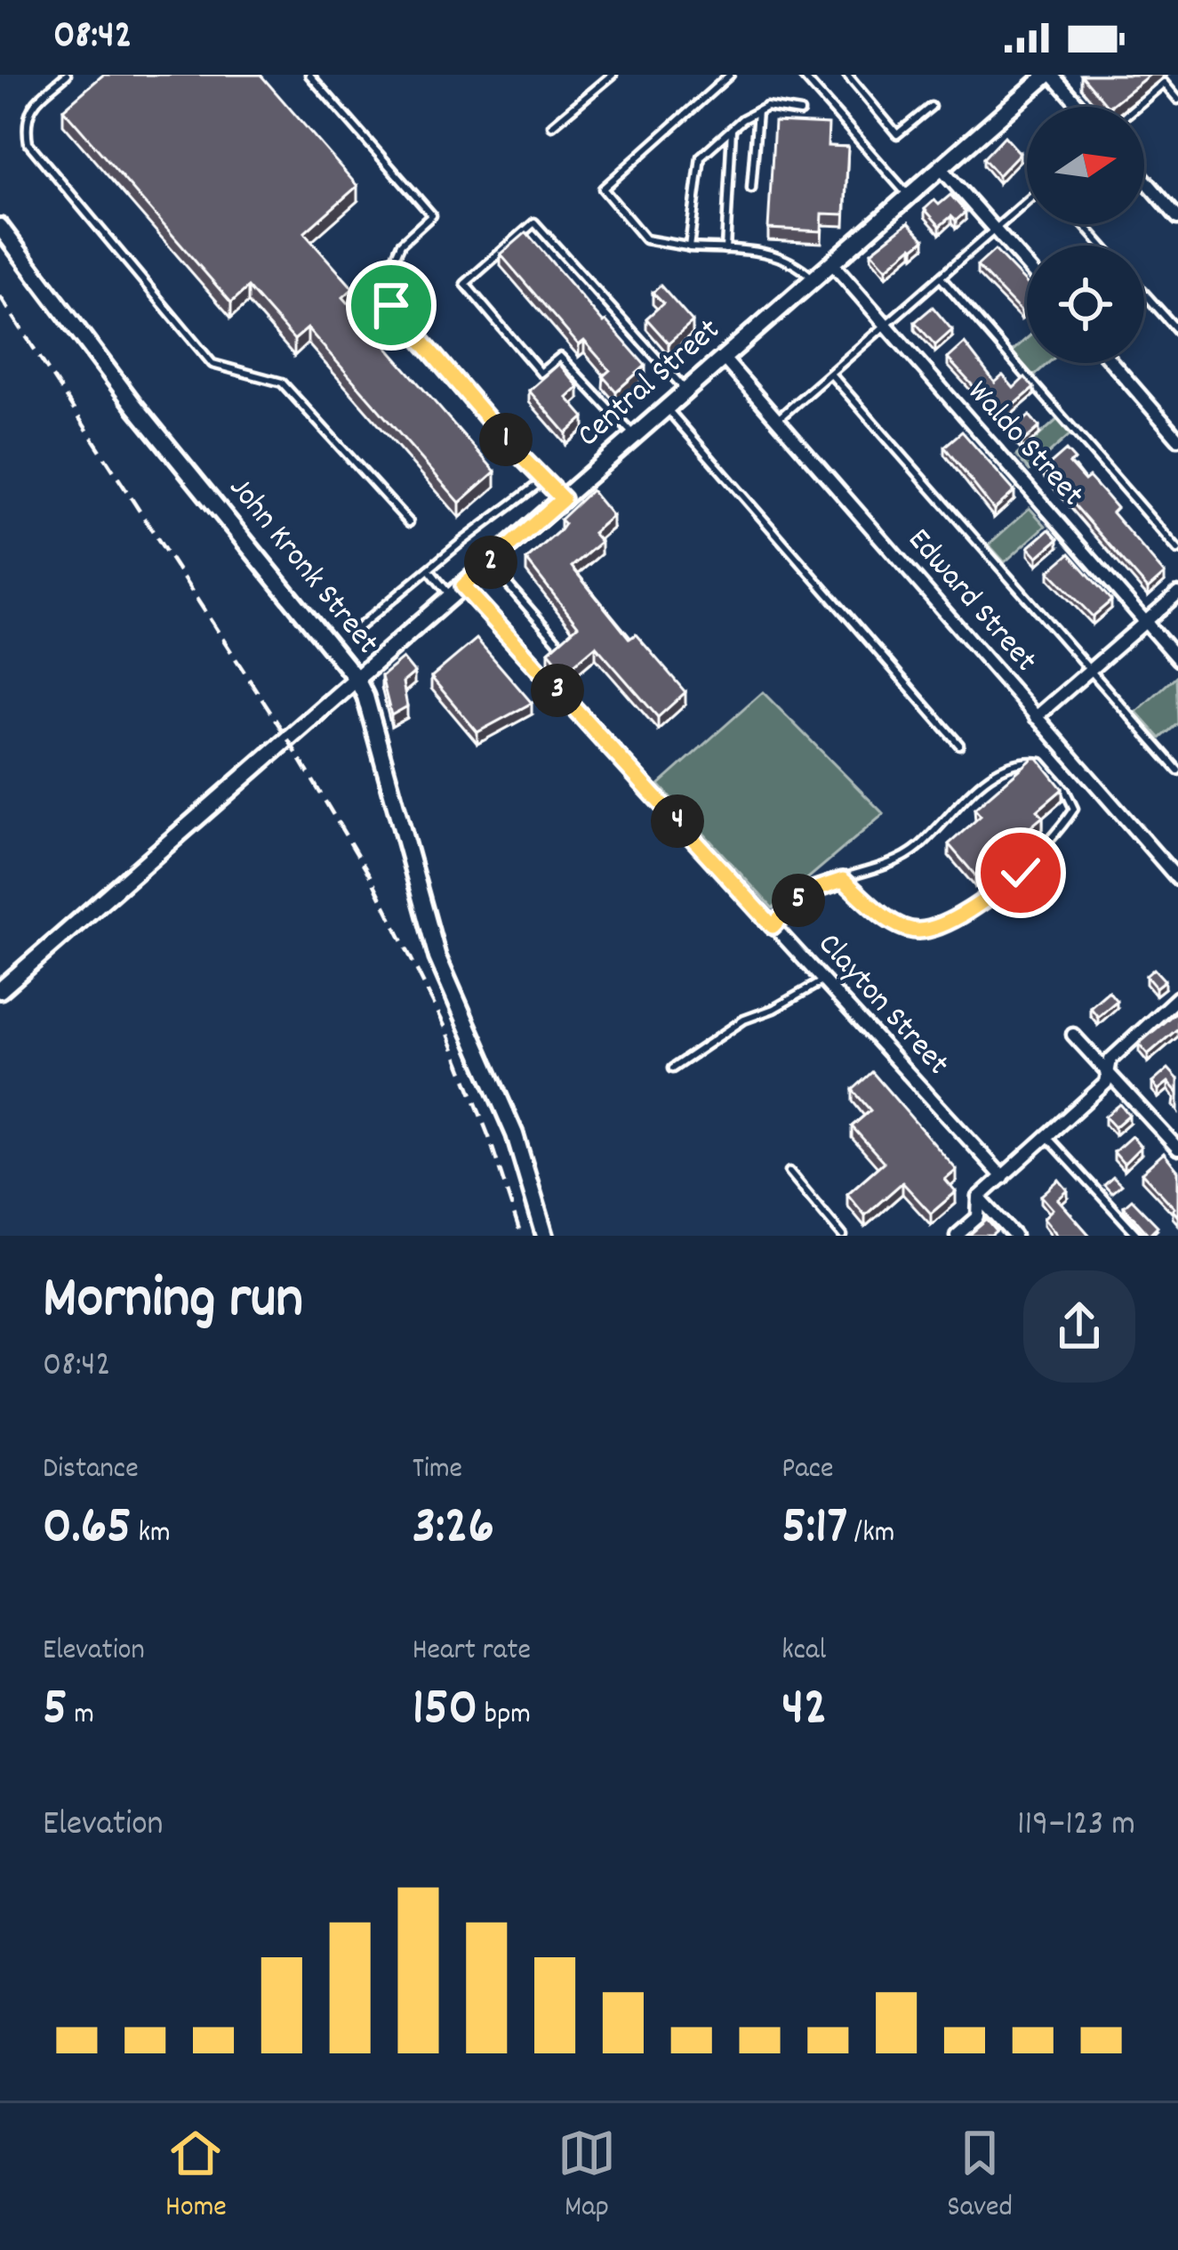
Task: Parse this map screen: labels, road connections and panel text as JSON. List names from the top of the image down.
{
  "streets": {
    "street": [
      "Central Street",
      "Waldo Street",
      "John Kronk Street",
      "Edward Street",
      "Clayton Street"
    ]
  },
  "crossings": [
    ["Central Street", "Waldo Street"],
    ["Central Street", "John Kronk Street"],
    ["Central Street", "Edward Street"],
    ["Central Street", "Clayton Street"]
  ],
  "north": "right",
  "page": {
    "status": "08:42",
    "pins": [
      "1",
      "2",
      "3",
      "4",
      "5"
    ],
    "heading": ["Morning run", "08:42"],
    "stats": [
      ["Distance", "0.65 km"],
      ["Time", "3:26"],
      ["Pace", "5:17 /km"],
      ["Elevation", "5 m"],
      ["Heart rate", "150 bpm"],
      ["kcal", "42"]
    ],
    "chart": ["Elevation", "119–123 m"],
    "tabs": ["Home", "Map", "Saved"]
  }
}
